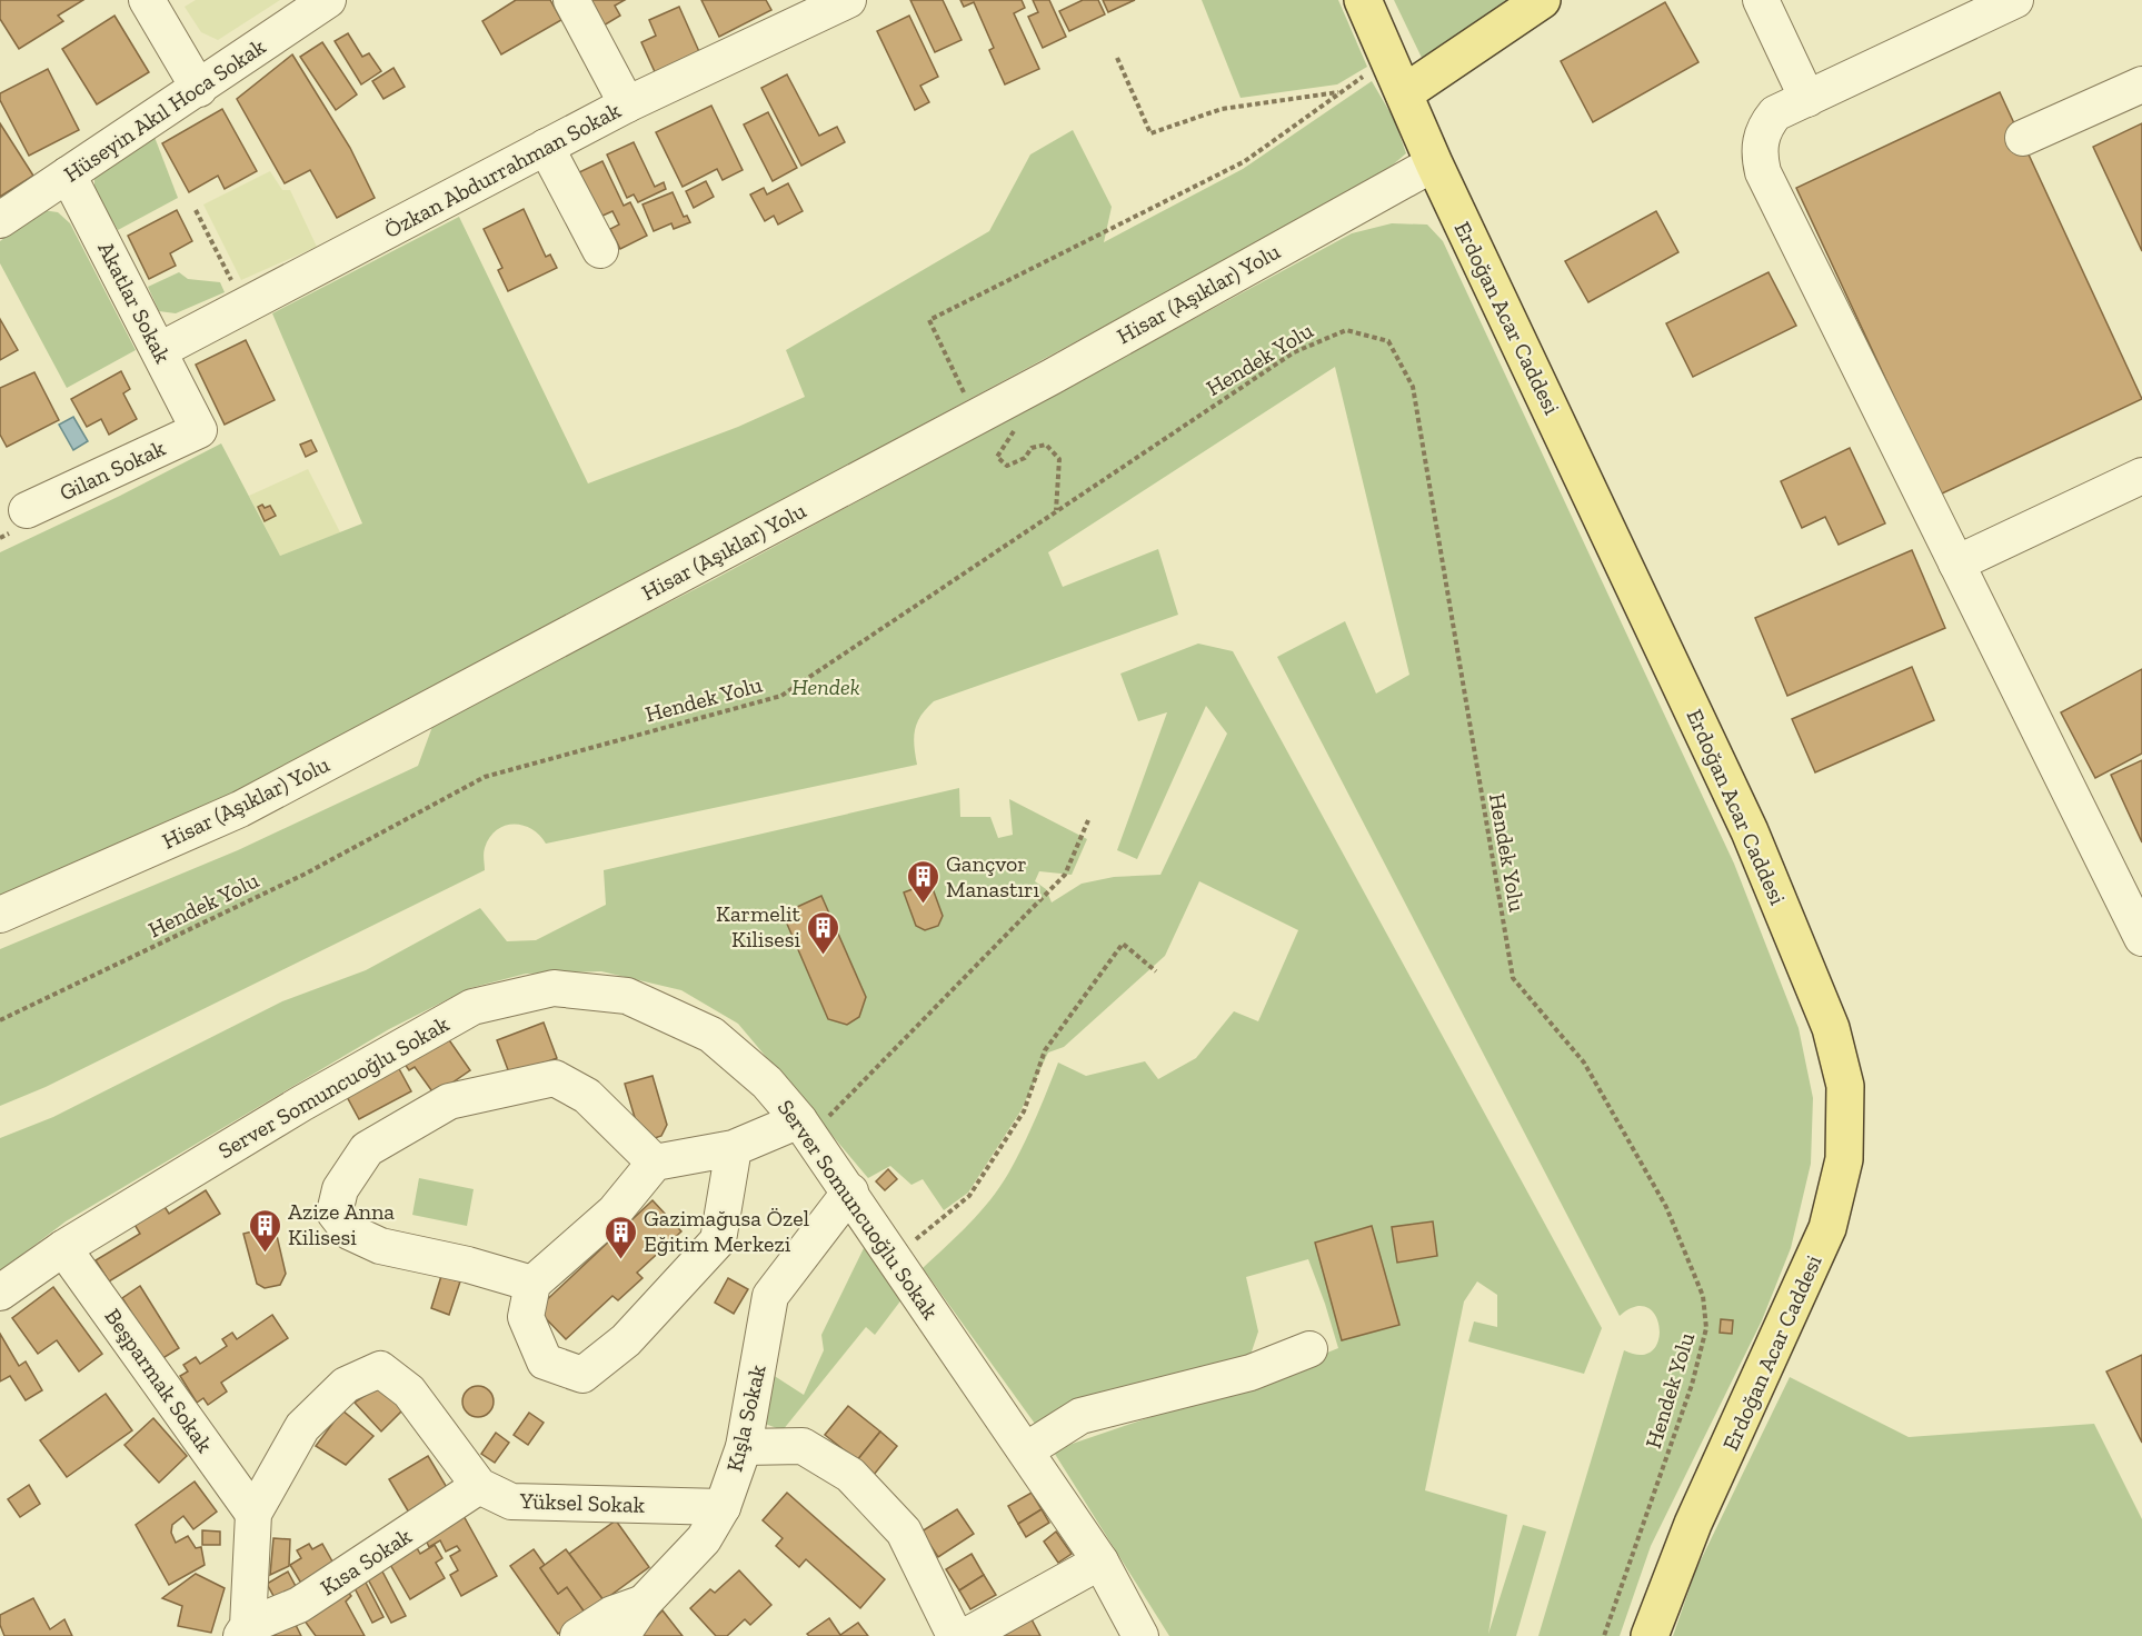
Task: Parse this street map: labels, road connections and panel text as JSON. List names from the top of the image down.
{
  "streets": {
    "main road": ["Erdoğan Acar Caddesi"],
    "street": [
      "Hüseyin Akıl Hoca Sokak",
      "Özkan Abdurrahman Sokak",
      "Hisar (Aşıklar) Yolu",
      "Akatlar Sokak",
      "Gilan Sokak",
      "Server Somuncuoğlu Sokak",
      "Beşparmak Sokak",
      "Kışla Sokak",
      "Yüksel Sokak",
      "Kısa Sokak"
    ],
    "path": ["Hendek Yolu"]
  },
  "crossings": [
    ["Hüseyin Akıl Hoca Sokak", "Akatlar Sokak"],
    ["Özkan Abdurrahman Sokak", "Akatlar Sokak"],
    ["Hisar (Aşıklar) Yolu", "Erdoğan Acar Caddesi"],
    ["Akatlar Sokak", "Gilan Sokak"],
    ["Server Somuncuoğlu Sokak", "Beşparmak Sokak"],
    ["Server Somuncuoğlu Sokak", "Kışla Sokak"],
    ["Beşparmak Sokak", "Yüksel Sokak"],
    ["Kışla Sokak", "Yüksel Sokak"],
    ["Yüksel Sokak", "Kısa Sokak"]
  ],
  "parks": ["Hendek"],
  "places": {
    "building": [
      "Gançvor Manastırı",
      "Karmelit Kilisesi",
      "Azize Anna Kilisesi",
      "Gazimağusa Özel Eğitim Merkezi"
    ]
  }
}
